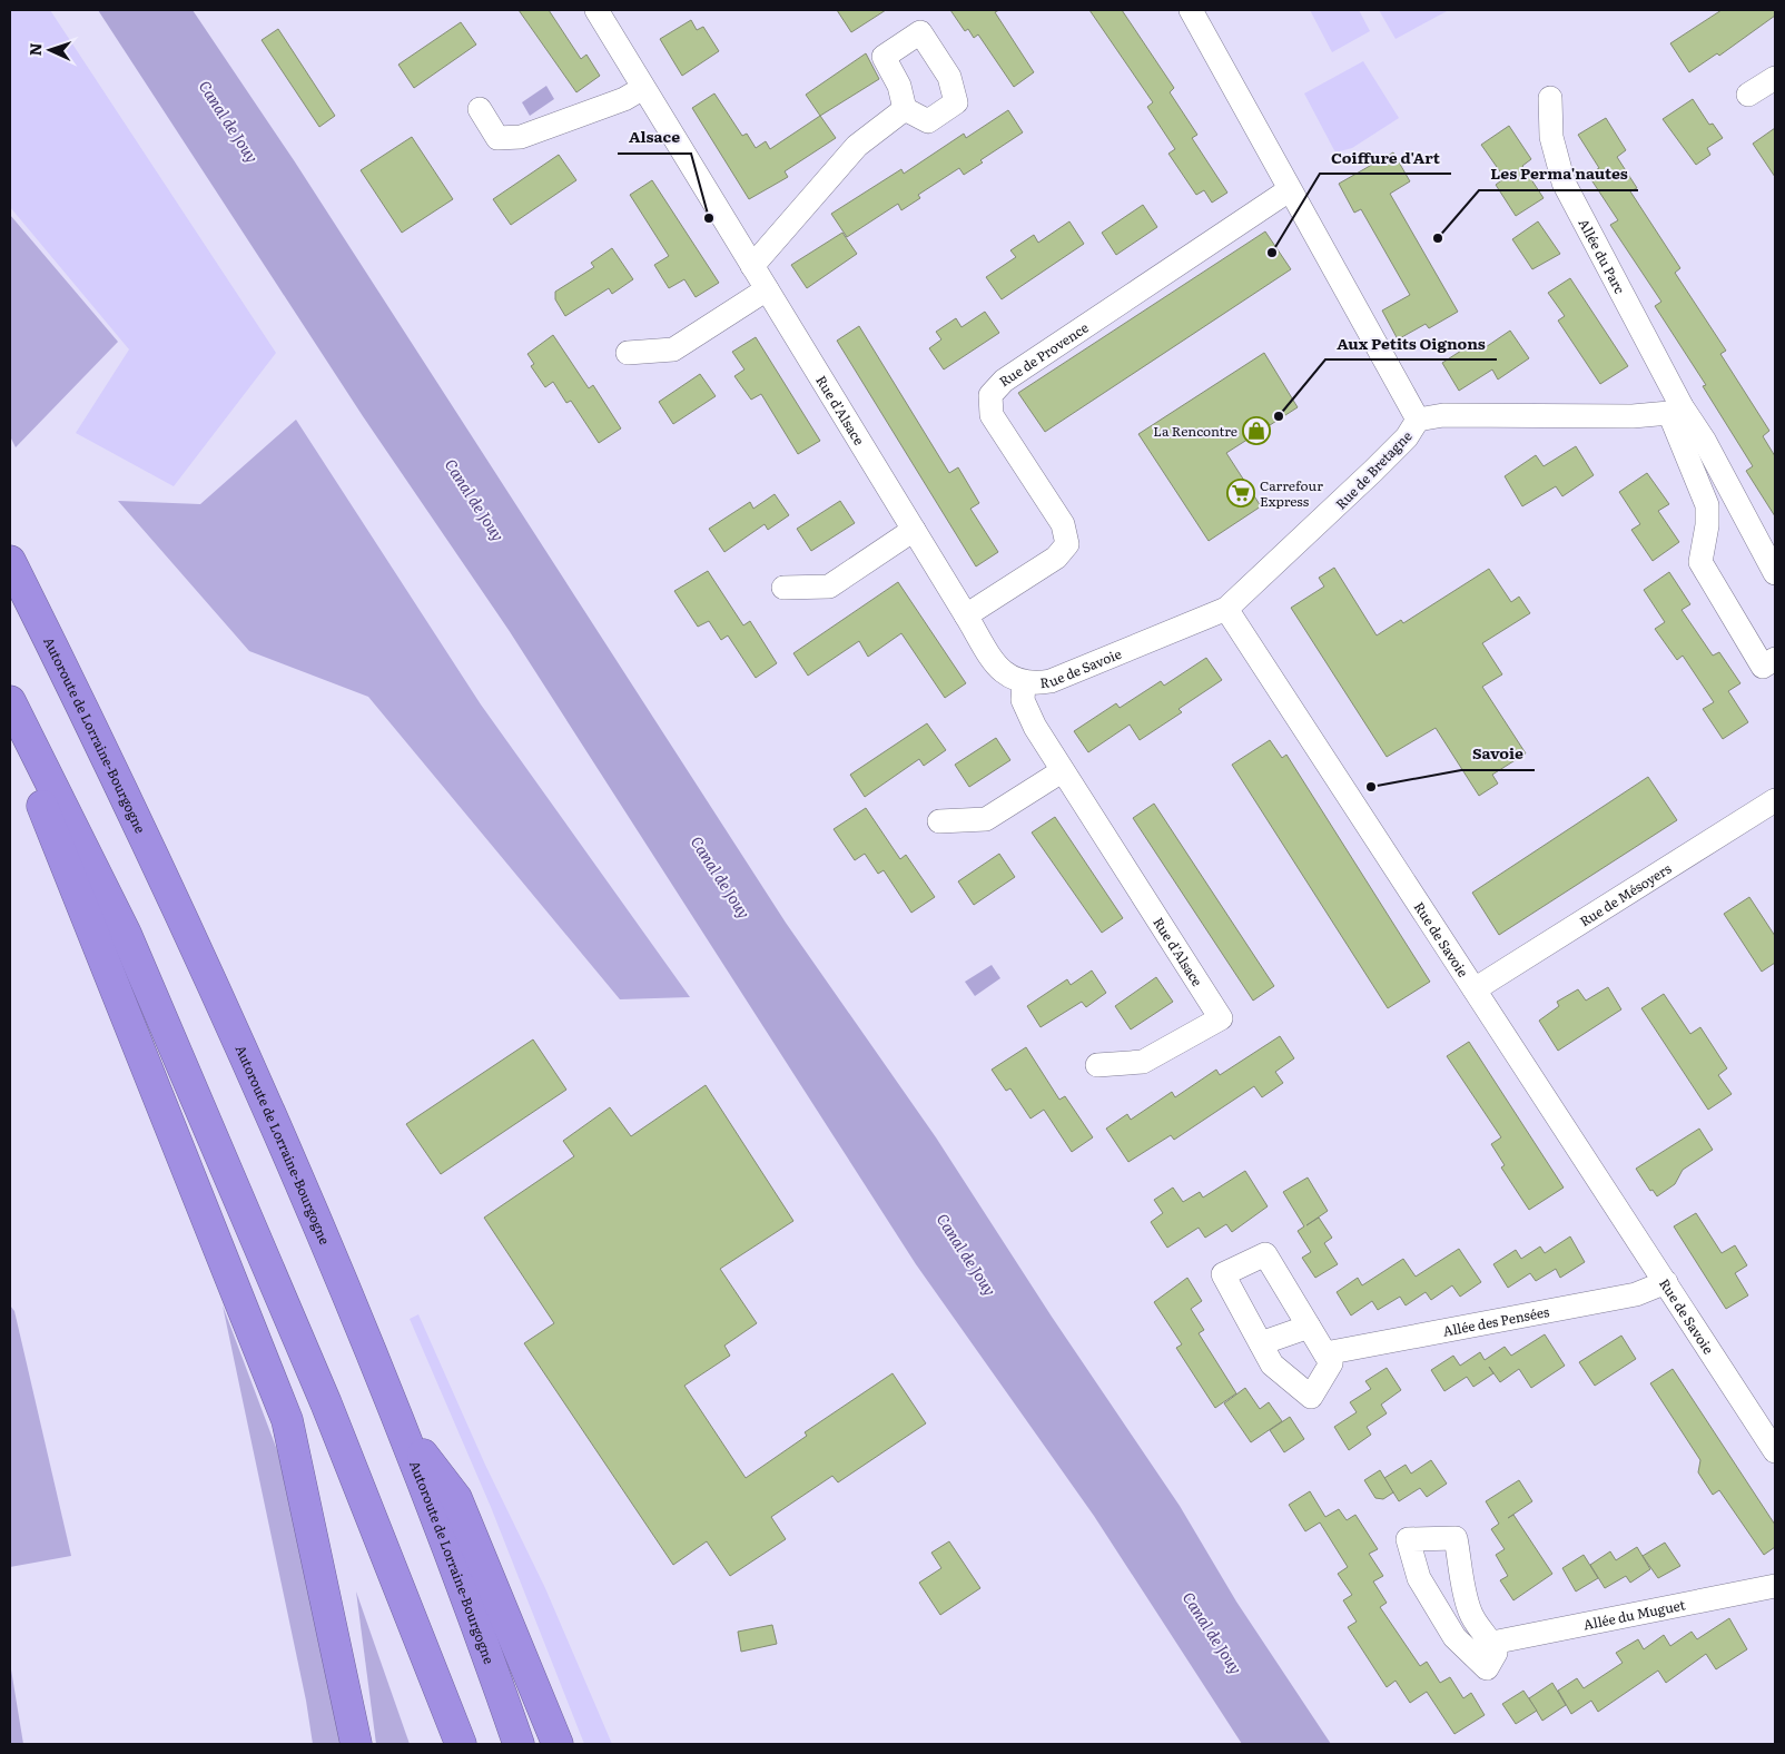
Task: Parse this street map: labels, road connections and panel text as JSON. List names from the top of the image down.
{
  "streets": {
    "highway": ["Autoroute de Lorraine-Bourgogne"],
    "street": [
      "Allée du Parc",
      "Rue de Provence",
      "Rue d'Alsace",
      "Rue de Bretagne",
      "Rue de Savoie",
      "Rue de Mésoyers",
      "Allée des Pensées",
      "Allée du Muguet"
    ]
  },
  "crossings": [
    ["Rue de Provence", "Rue d'Alsace"],
    ["Rue de Provence", "Rue de Bretagne"],
    ["Rue d'Alsace", "Rue de Savoie"],
    ["Rue de Bretagne", "Rue de Savoie"],
    ["Rue de Savoie", "Rue de Mésoyers"],
    ["Rue de Savoie", "Allée des Pensées"]
  ],
  "water": ["Canal de Jouy"],
  "places": {
    "other": [
      "Alsace",
      "Les Perma'nautes",
      "Coiffure d'Art",
      "Aux Petits Oignons",
      "Savoie"
    ],
    "shop": ["La Rencontre"],
    "supermarket": ["Carrefour Express"]
  },
  "north": "left"
}
